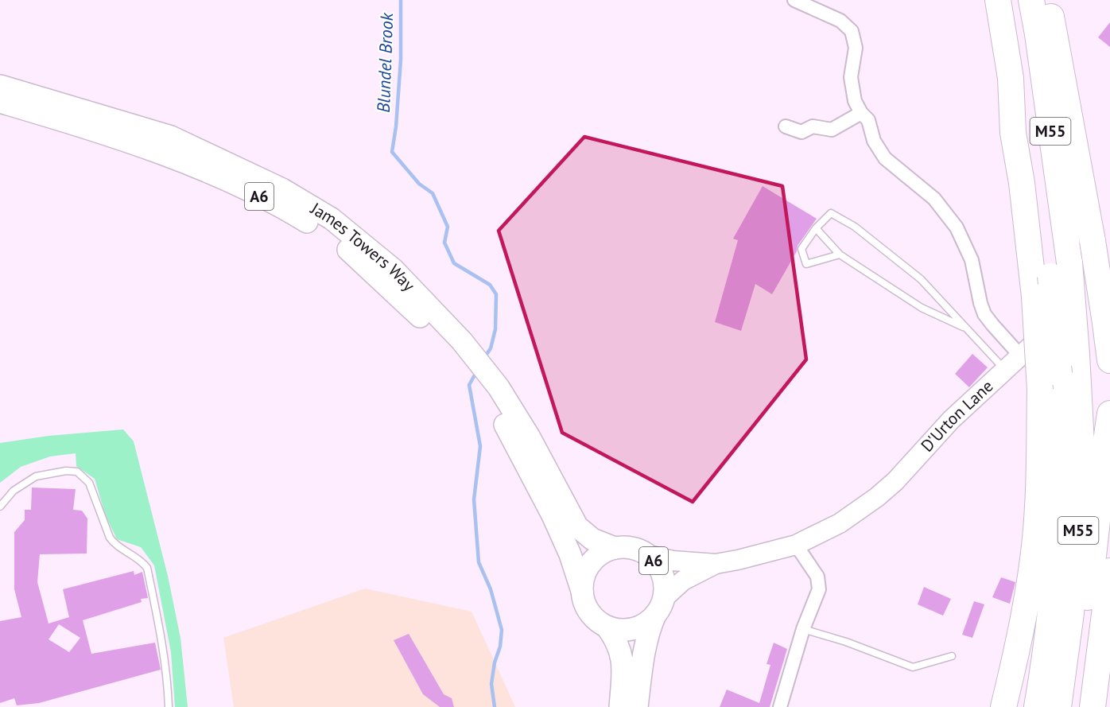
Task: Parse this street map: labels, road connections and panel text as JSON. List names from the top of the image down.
{
  "streets": {
    "highway": ["M55"],
    "main road": ["A6", "James Towers Way"],
    "street": ["D'Urton Lane"]
  },
  "crossings": [
    ["A6", "James Towers Way"],
    ["A6", "D'Urton Lane"],
    ["James Towers Way", "D'Urton Lane"]
  ],
  "water": ["Blundel Brook"]
}
